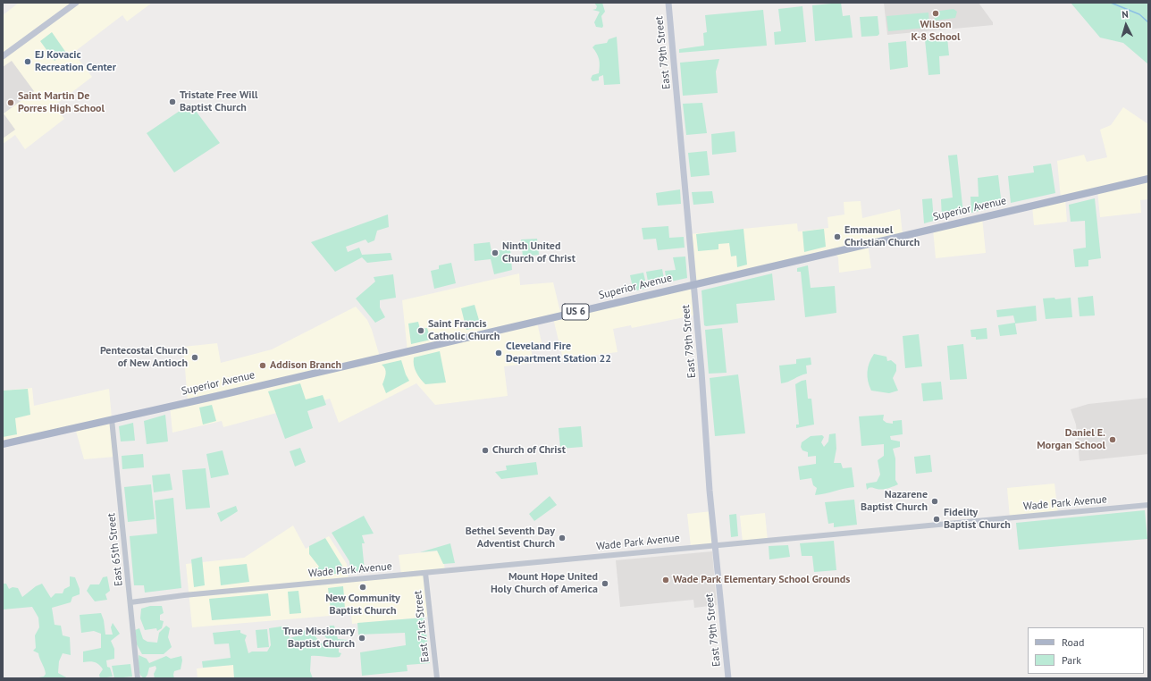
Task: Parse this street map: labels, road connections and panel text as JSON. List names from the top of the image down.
{
  "streets": {
    "main road": ["East 79th Street", "Superior Avenue", "US 6"],
    "street": ["Wade Park Avenue", "East 65th Street", "East 71st Street"]
  },
  "crossings": [
    ["East 79th Street", "Superior Avenue"],
    ["East 79th Street", "Wade Park Avenue"],
    ["Superior Avenue", "East 65th Street"],
    ["Wade Park Avenue", "East 65th Street"],
    ["Wade Park Avenue", "East 71st Street"]
  ],
  "places": [
    "Wilson K-8 School",
    "EJ Kovacic Recreation Center",
    "Tristate Free Will Baptist Church",
    "Saint Martin De Porres High School",
    "Emmanuel Christian Church",
    "Ninth United Church of Christ",
    "Saint Francis Catholic Church",
    "Cleveland Fire Department Station 22",
    "Pentecostal Church of New Antioch",
    "Addison Branch",
    "Daniel E. Morgan School",
    "Church of Christ",
    "Nazarene Baptist Church",
    "Fidelity Baptist Church",
    "Bethel Seventh Day Adventist Church",
    "Wade Park Elementary School Grounds",
    "Mount Hope United Holy Church of America",
    "New Community Baptist Church",
    "True Missionary Baptist Church"
  ],
  "legend": ["Road", "Park"],
  "north": "top"
}
